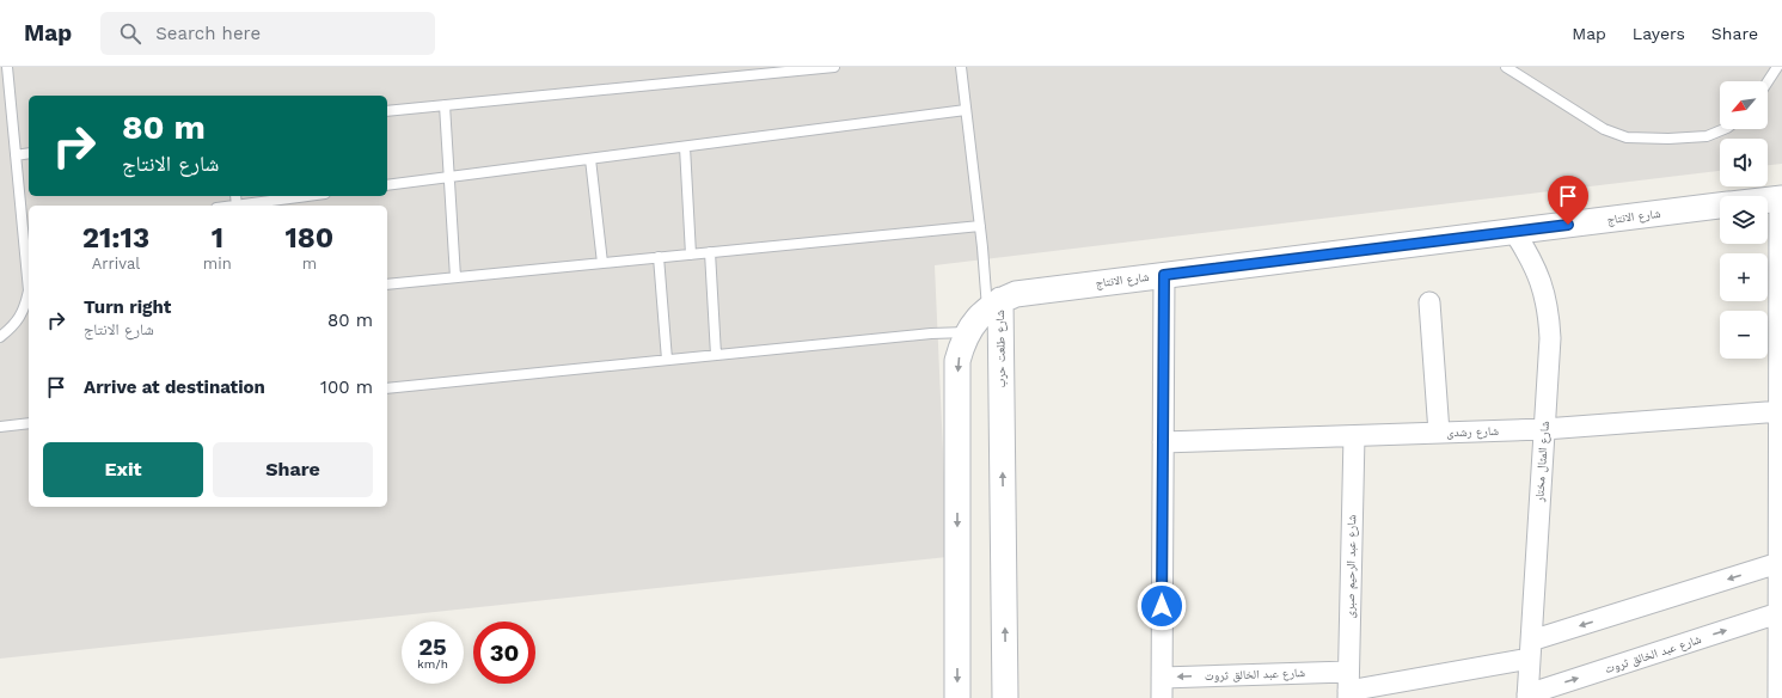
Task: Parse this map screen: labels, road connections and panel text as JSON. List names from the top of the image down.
{
  "streets": {
    "street": [
      "شارع الانتاج",
      "شارع طلعت حرب",
      "شارع رشدى",
      "شارع المثال مختار",
      "شارع عبد الرحيم صبرى",
      "شارع عبد الخالق ثروت"
    ]
  },
  "crossings": [
    ["شارع الانتاج", "شارع طلعت حرب"],
    ["شارع الانتاج", "شارع المثال مختار"],
    ["شارع رشدى", "شارع المثال مختار"],
    ["شارع رشدى", "شارع عبد الرحيم صبرى"],
    ["شارع المثال مختار", "شارع عبد الخالق ثروت"],
    ["شارع عبد الرحيم صبرى", "شارع عبد الخالق ثروت"]
  ],
  "north": "bottom left",
  "page": {
    "header": "Map",
    "search": "Search here",
    "nav": ["Map", "Layers", "Share"],
    "map_buttons": ["+", "−"],
    "turn": ["80 m", "شارع الانتاج"],
    "eta": [
      "21:13",
      "Arrival",
      "1",
      "min",
      "180",
      "m"
    ],
    "list": [
      {
        "name": "Turn right",
        "note": "شارع الانتاج",
        "value": "80 m"
      },
      {
        "name": "Arrive at destination",
        "value": "100 m"
      }
    ],
    "buttons": ["Exit", "Share"],
    "speed": "25 km/h",
    "limit": "30"
  }
}
